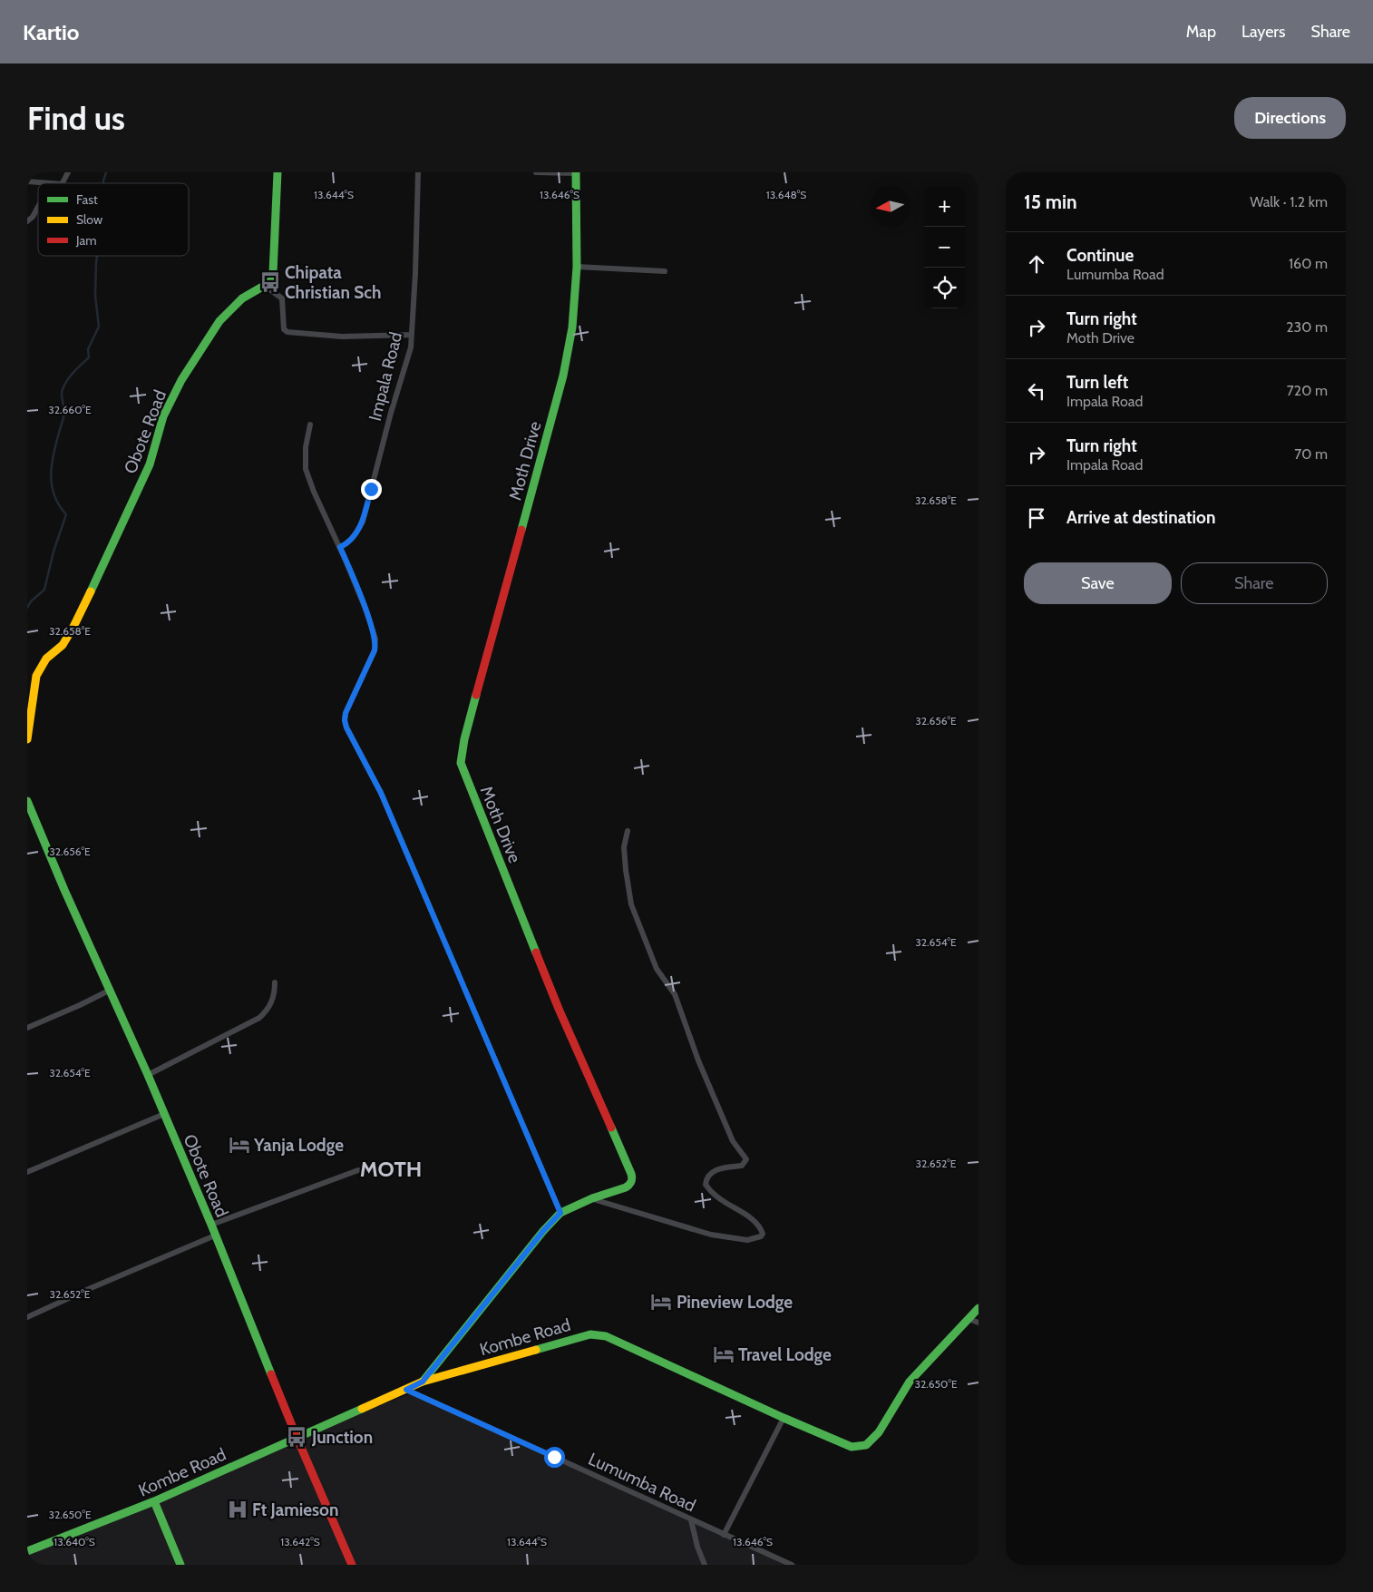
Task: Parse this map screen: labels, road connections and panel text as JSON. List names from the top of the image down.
{
  "streets": {
    "street": [
      "Impala Road",
      "Obote Road",
      "Moth Drive",
      "Kombe Road",
      "Lumumba Road"
    ]
  },
  "crossings": [
    ["Obote Road", "Kombe Road"],
    ["Moth Drive", "Kombe Road"],
    ["Kombe Road", "Lumumba Road"]
  ],
  "districts": ["MOTH"],
  "places": {
    "bus stop": ["Chipata Christian Sch", "Junction"],
    "hotel": ["Yanja Lodge", "Pineview Lodge", "Travel Lodge"],
    "hospital": ["Ft Jamieson"]
  },
  "legend": ["Fast", "Slow", "Jam"],
  "north": "left",
  "page": {
    "header": "Kartio",
    "nav": ["Map", "Layers", "Share"],
    "buttons": [
      "Directions",
      ["Save", "Share"]
    ],
    "title": "Find us",
    "heading": ["15 min", "Walk · 1.2 km"],
    "map_buttons": ["+", "−"],
    "list": [
      ["Continue", "Lumumba Road", "160 m"],
      ["Turn right", "Moth Drive", "230 m"],
      ["Turn left", "Impala Road", "720 m"],
      ["Turn right", "Impala Road", "70 m"],
      "Arrive at destination"
    ]
  },
  "coordinates": [
    "13.644°S",
    "13.646°S",
    "13.648°S",
    "32.660°E",
    "32.658°E",
    "32.656°E",
    "32.654°E",
    "32.652°E",
    "32.650°E",
    "13.640°S",
    "13.642°S"
  ]
}
